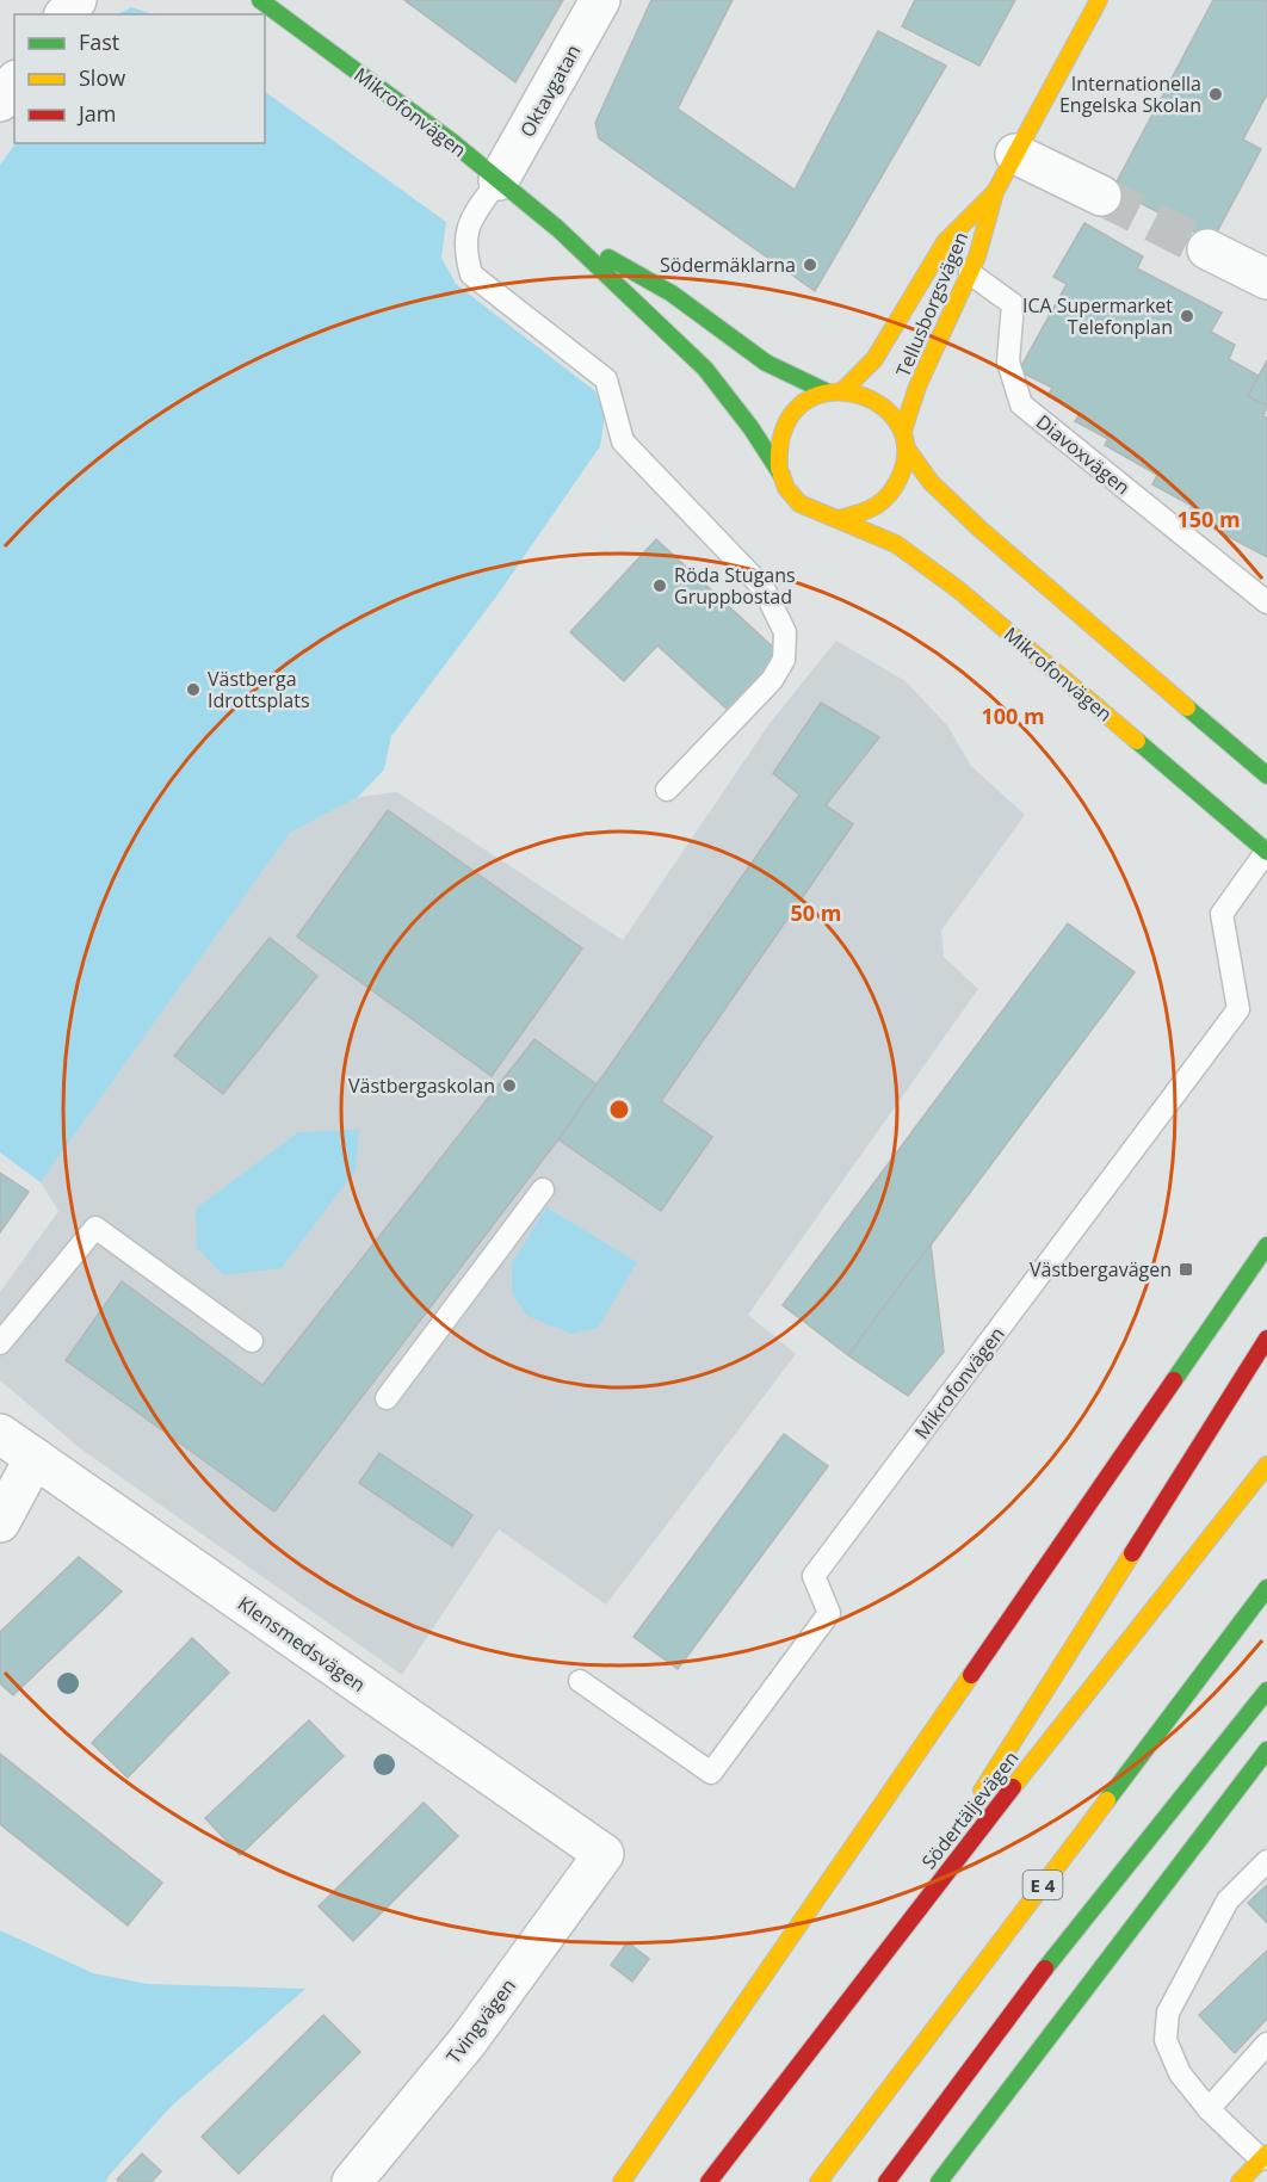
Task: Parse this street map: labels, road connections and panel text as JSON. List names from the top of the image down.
{
  "streets": {
    "main road": [
      "Mikrofonvägen",
      "Tellusborgsvägen",
      "Södertäljevägen",
      "E 4"
    ],
    "street": ["Oktavgatan", "Klensmedsvägen", "Tvingvägen"],
    "lane": ["Diavoxvägen"]
  },
  "crossings": [
    ["Oktavgatan", "Mikrofonvägen"],
    ["Mikrofonvägen", "Tellusborgsvägen"],
    ["Tellusborgsvägen", "Diavoxvägen"],
    ["Klensmedsvägen", "Tvingvägen"]
  ],
  "places": {
    "other": [
      "Internationella Engelska Skolan",
      "Södermäklarna",
      "ICA Supermarket Telefonplan",
      "Röda Stugans Gruppbostad",
      "Västberga Idrottsplats",
      "Västbergaskolan"
    ],
    "transit": ["Västbergavägen"]
  },
  "legend": ["Fast", "Slow", "Jam"],
  "rings": ["150 m", "100 m", "50 m"]
}
